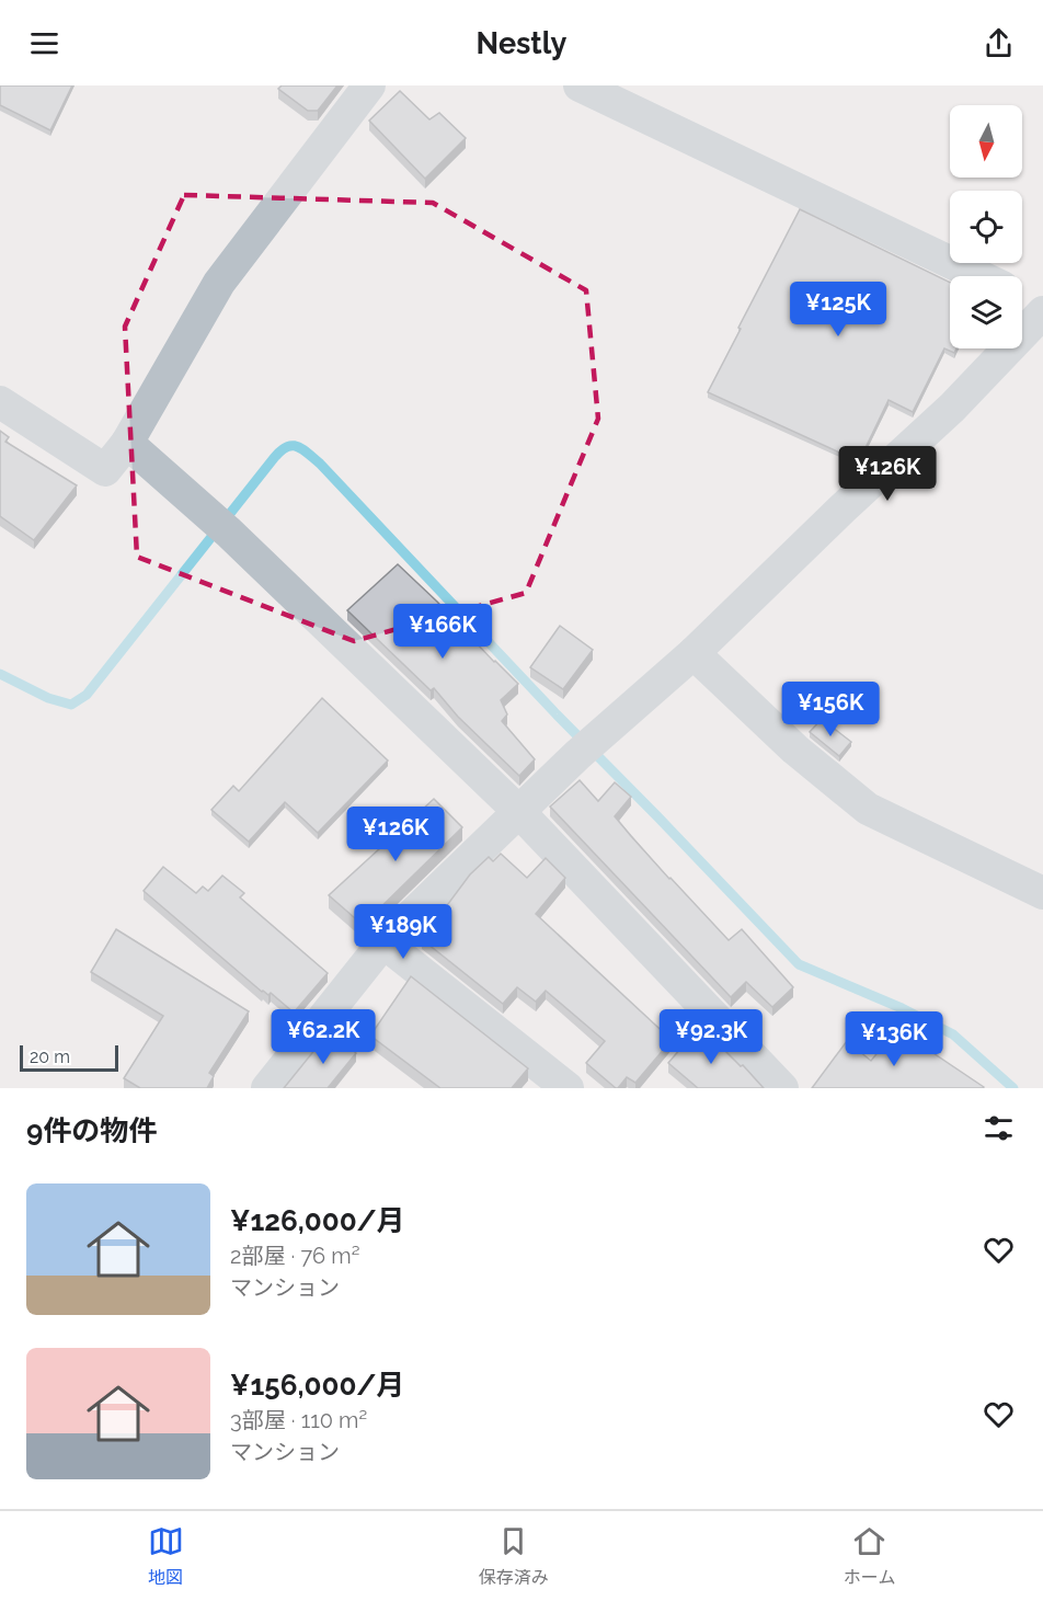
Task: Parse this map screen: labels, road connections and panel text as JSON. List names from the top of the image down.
{
  "scale_bar": "20 m",
  "north": "bottom",
  "page": {
    "header": "Nestly",
    "price": [
      "¥125K",
      "¥126K",
      "¥166K",
      "¥156K",
      "¥126K",
      "¥189K",
      "¥62.2K",
      "¥92.3K",
      "¥136K"
    ],
    "scale": "20 m",
    "heading": "9件の物件",
    "list": [
      {
        "name": "¥126,000/月",
        "note": "2部屋 · 76 m² · マンション"
      },
      {
        "name": "¥156,000/月",
        "note": "3部屋 · 110 m² · マンション"
      }
    ],
    "tabs": ["地図", "保存済み", "ホーム"]
  }
}
